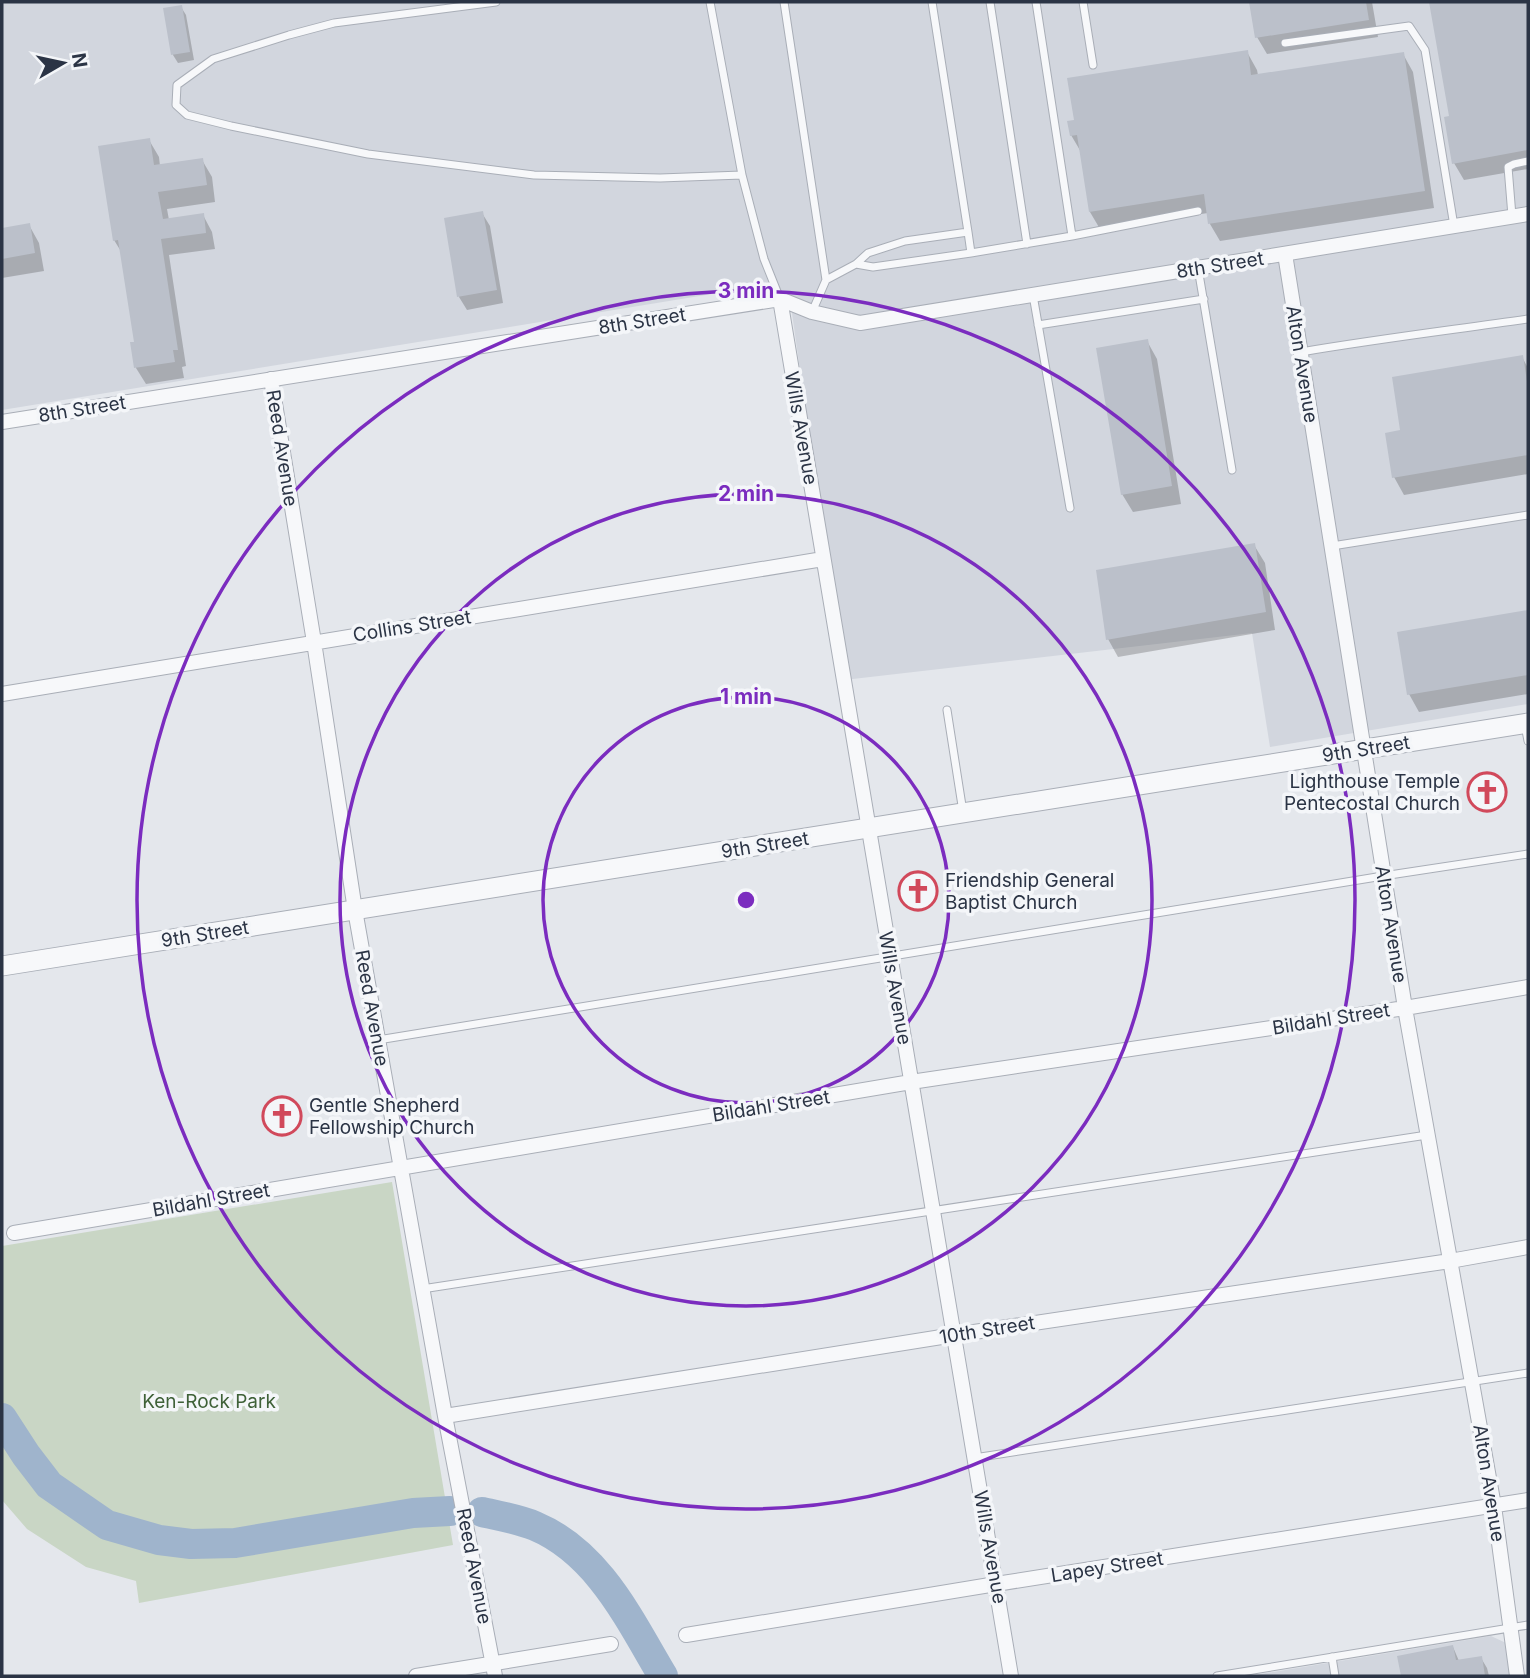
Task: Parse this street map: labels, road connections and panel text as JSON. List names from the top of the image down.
{
  "streets": {
    "street": [
      "8th Street",
      "Alton Avenue",
      "Wills Avenue",
      "Reed Avenue",
      "Collins Street",
      "9th Street",
      "Bildahl Street",
      "10th Street",
      "Lapey Street"
    ]
  },
  "crossings": [
    ["8th Street", "Alton Avenue"],
    ["8th Street", "Wills Avenue"],
    ["8th Street", "Reed Avenue"],
    ["Alton Avenue", "9th Street"],
    ["Alton Avenue", "Bildahl Street"],
    ["Alton Avenue", "10th Street"],
    ["Alton Avenue", "Lapey Street"],
    ["Wills Avenue", "Collins Street"],
    ["Wills Avenue", "9th Street"],
    ["Wills Avenue", "Bildahl Street"],
    ["Wills Avenue", "10th Street"],
    ["Wills Avenue", "Lapey Street"],
    ["Reed Avenue", "Collins Street"],
    ["Reed Avenue", "9th Street"],
    ["Reed Avenue", "Bildahl Street"],
    ["Reed Avenue", "10th Street"]
  ],
  "parks": ["Ken-Rock Park"],
  "places": {
    "church": ["Lighthouse Temple Pentecostal Church", "Friendship General Baptist Church", "Gentle Shepherd Fellowship Church"]
  },
  "north": "right",
  "rings": ["3 min", "2 min", "1 min"]
}
